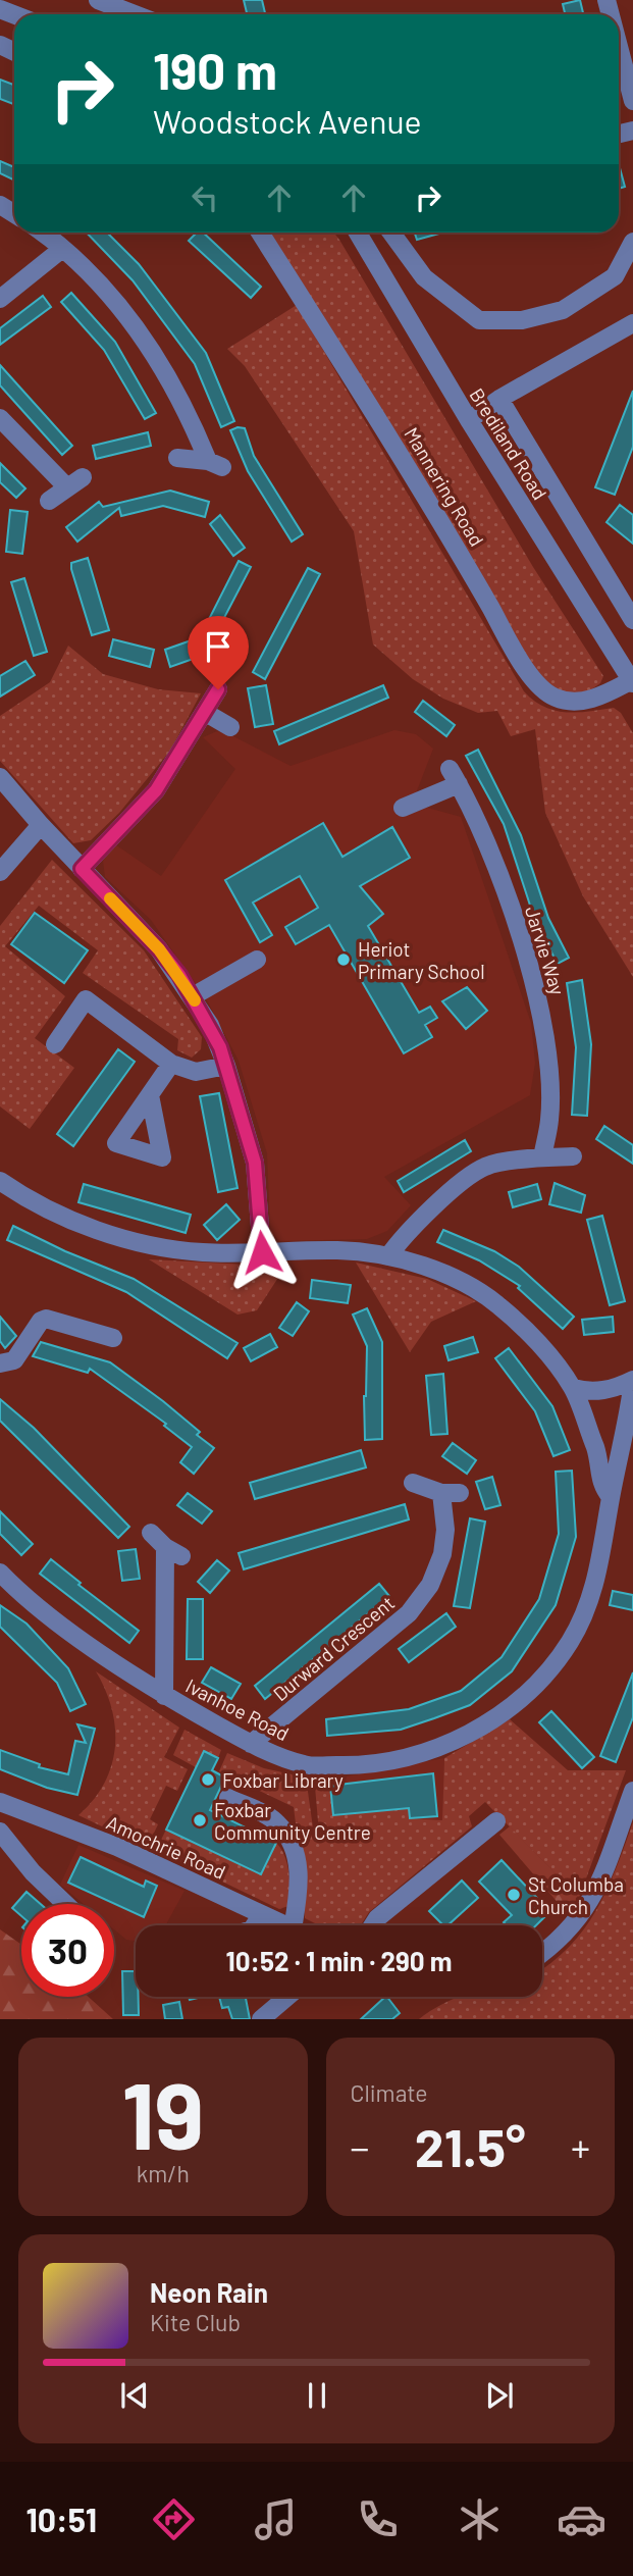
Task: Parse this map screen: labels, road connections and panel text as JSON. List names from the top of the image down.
{
  "streets": {
    "street": [
      "Brediland Road",
      "Mannering Road",
      "Jarvie Way",
      "Durward Crescent",
      "Ivanhoe Road",
      "Amochrie Road"
    ]
  },
  "crossings": [
    ["Brediland Road", "Mannering Road"],
    ["Durward Crescent", "Ivanhoe Road"]
  ],
  "places": [
    "Heriot Primary School",
    "Foxbar Library",
    "Foxbar Community Centre",
    "St Columba Church"
  ],
  "page": {
    "turn": ["190 m", "Woodstock Avenue"],
    "limit": "30",
    "trip": "10:52 · 1 min · 290 m",
    "tile": [
      ["19", "km/h"],
      "Climate"
    ],
    "heat": ["−", "21.5°", "+"],
    "song": ["Neon Rain", "Kite Club"],
    "tabs": "10:51"
  }
}
